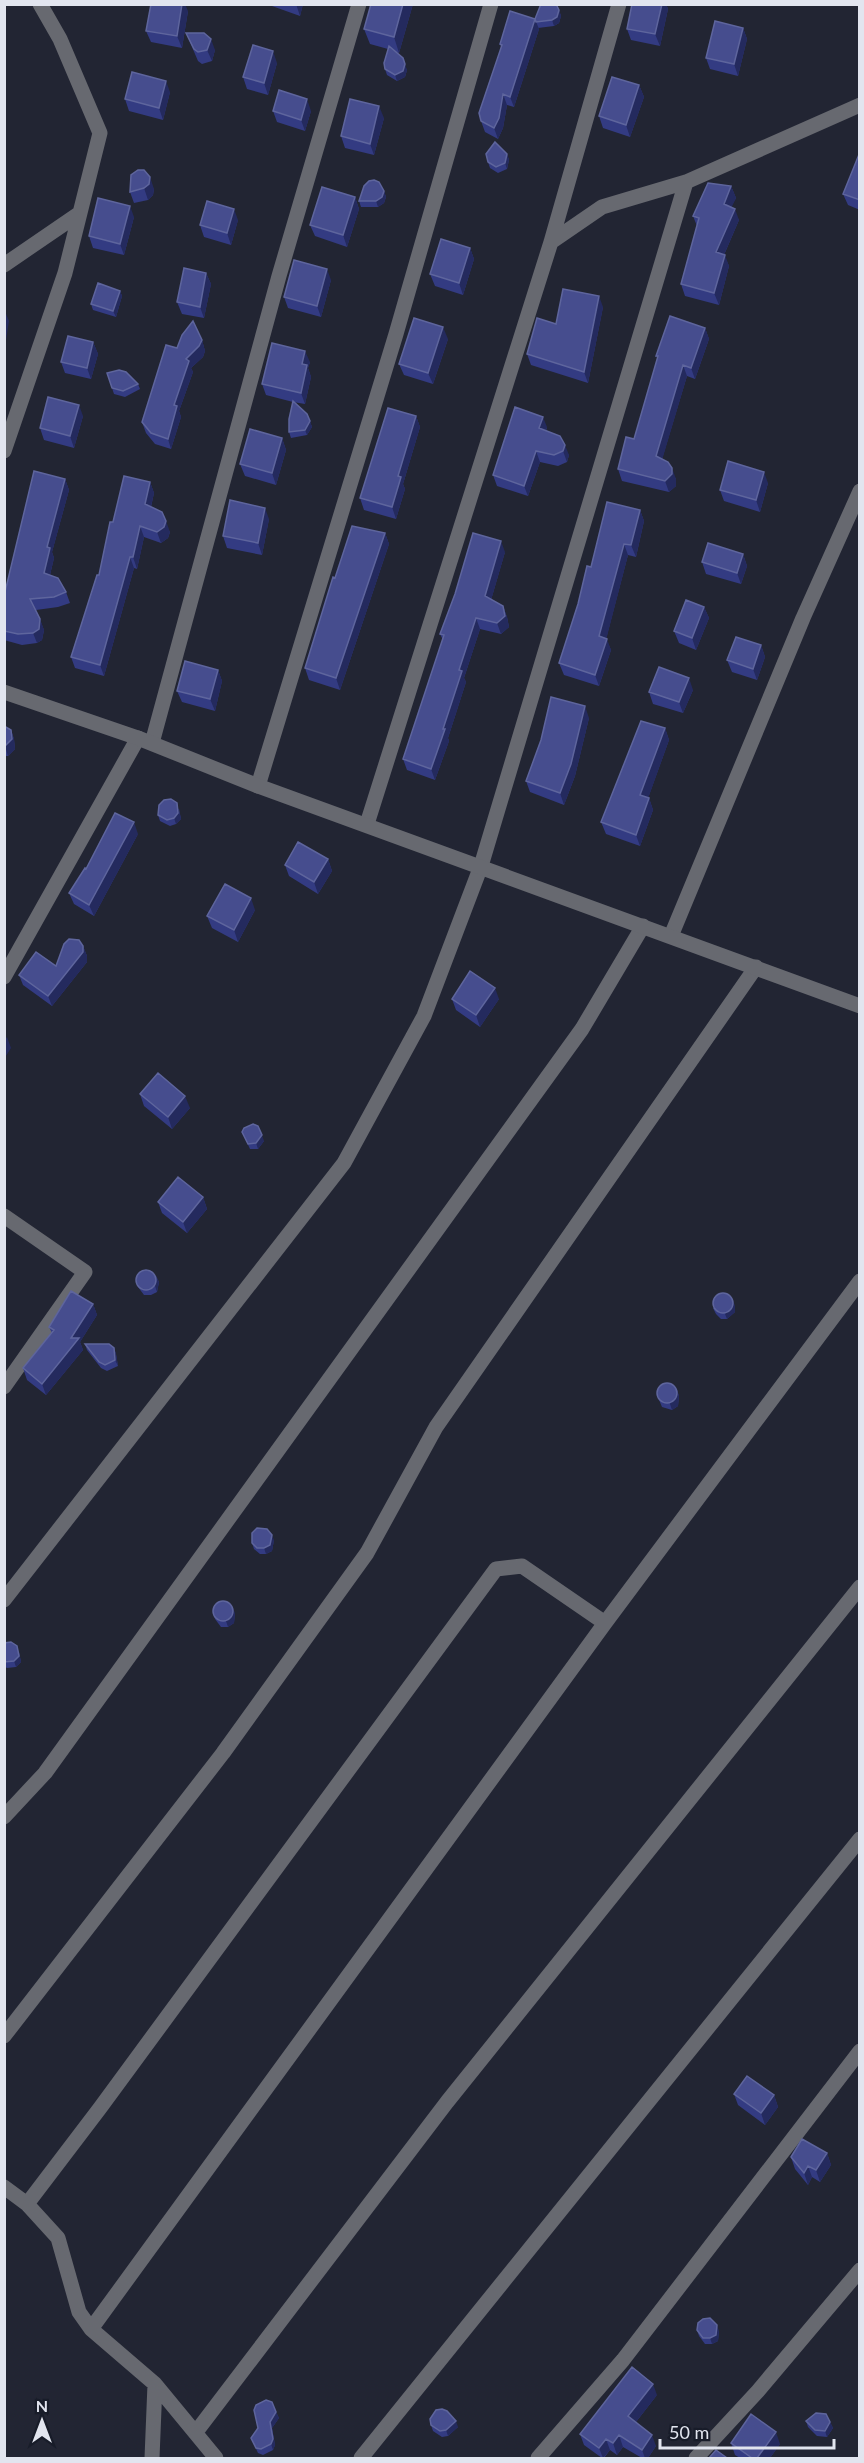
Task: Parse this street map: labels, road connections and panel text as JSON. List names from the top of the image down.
{
  "scale_bar": "50 m",
  "north": "top"
}
